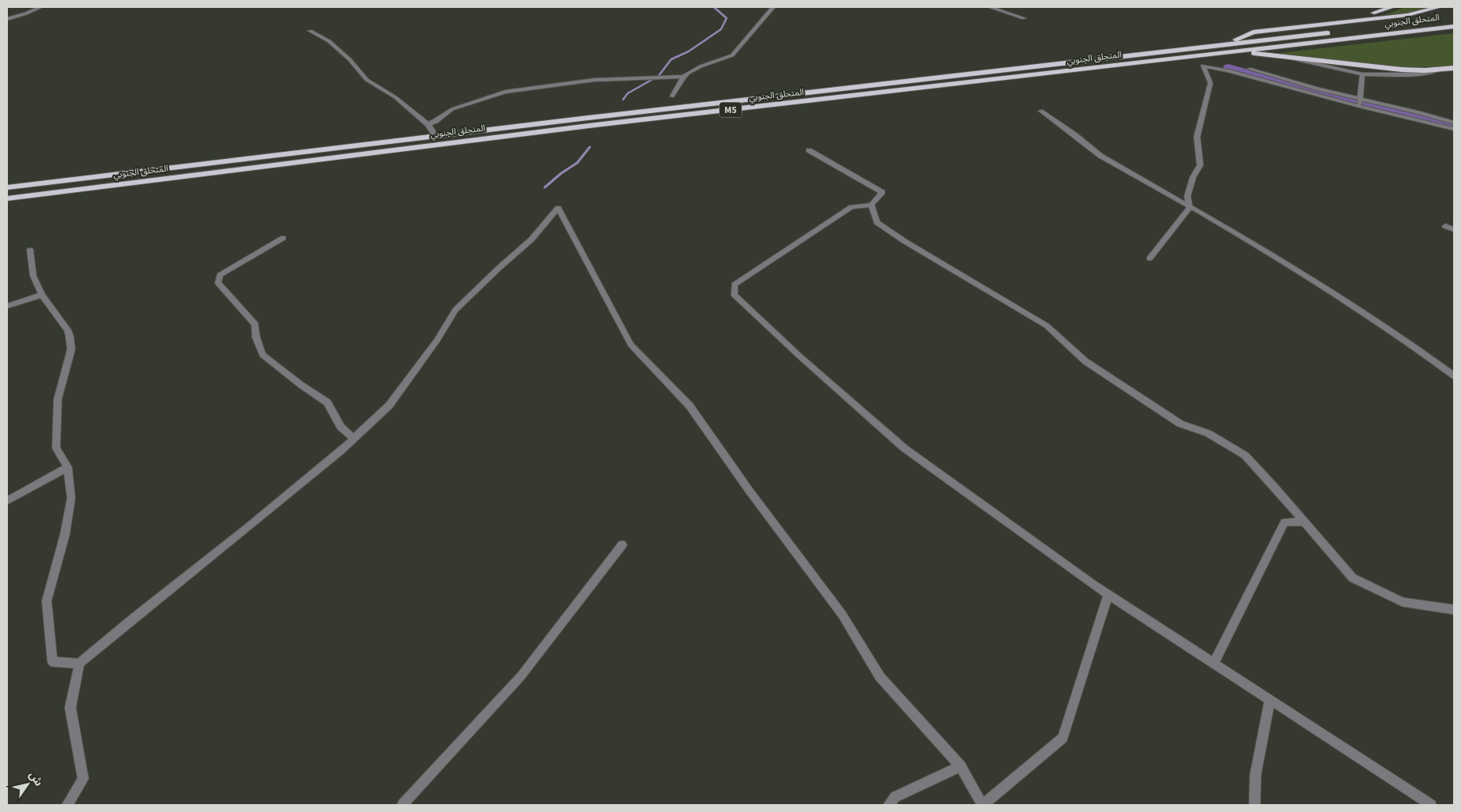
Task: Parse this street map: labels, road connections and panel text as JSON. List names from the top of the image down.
{
  "streets": {
    "highway": ["المتحلق الجنوبي", "M5"]
  },
  "north": "top right"
}
